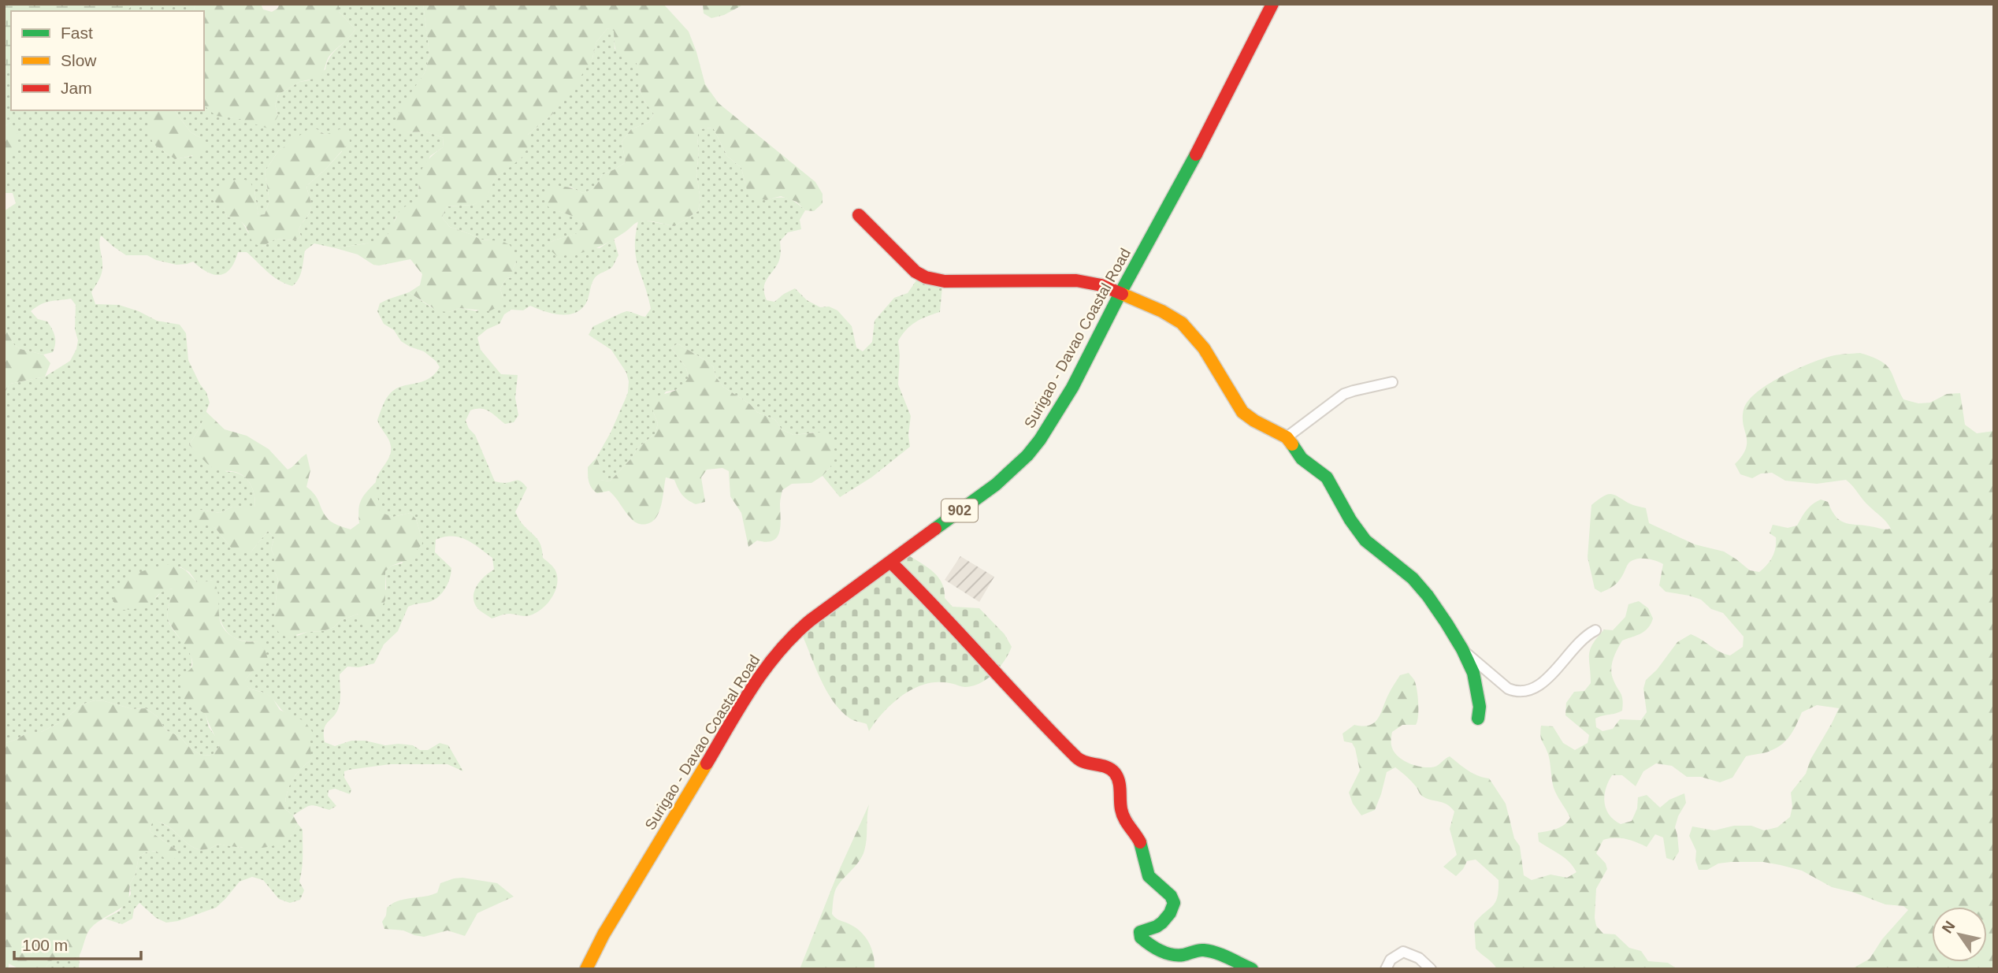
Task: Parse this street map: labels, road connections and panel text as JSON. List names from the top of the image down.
{
  "streets": {
    "main road": ["Surigao - Davao Coastal Road", "902"]
  },
  "legend": ["Fast", "Slow", "Jam"],
  "scale_bar": "100 m",
  "north": "top left"
}
